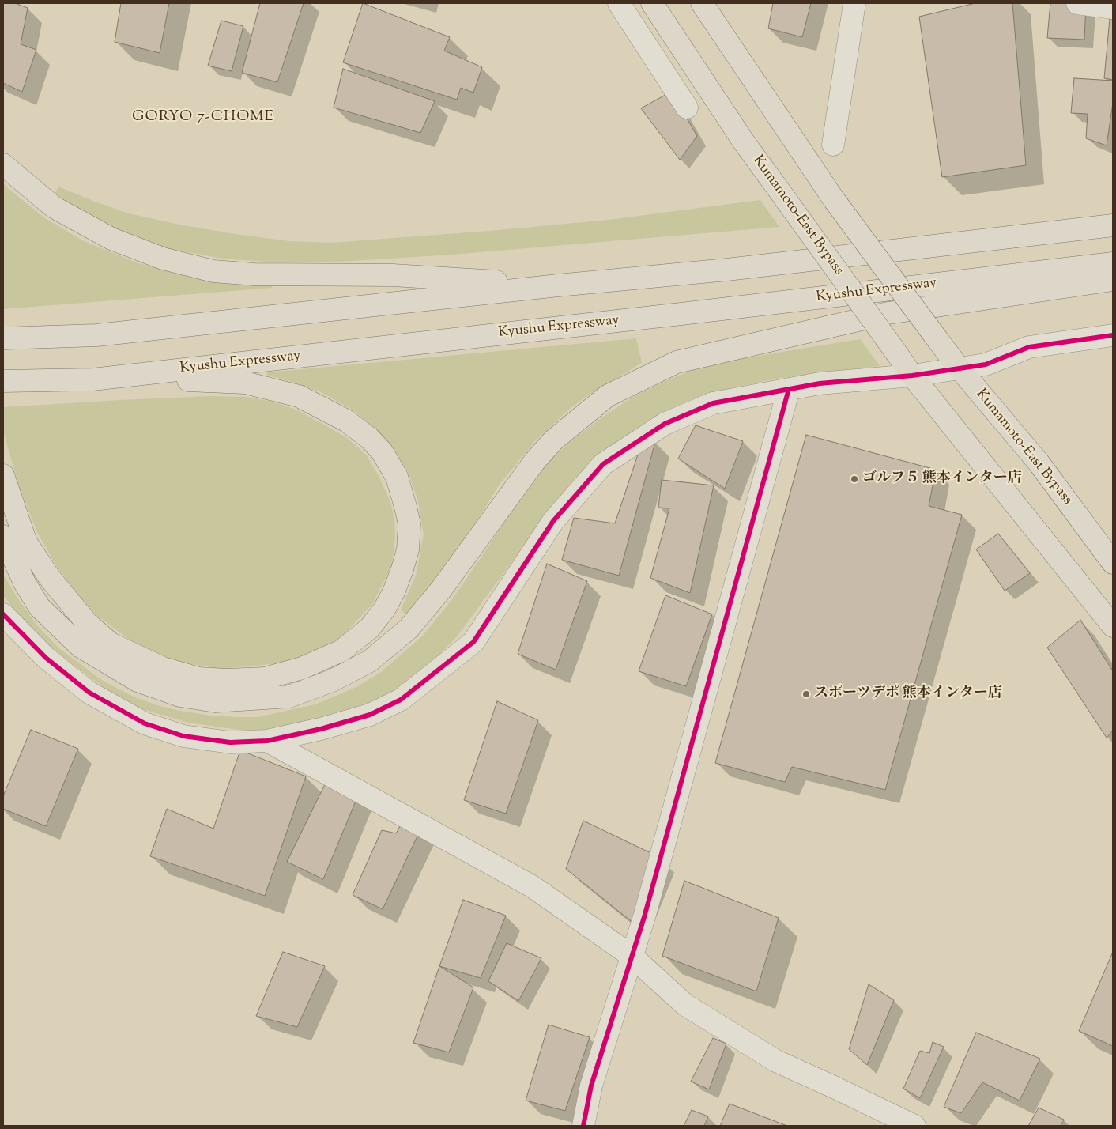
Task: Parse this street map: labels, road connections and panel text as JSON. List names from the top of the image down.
{
  "streets": {
    "highway": ["Kumamoto-East Bypass", "Kyushu Expressway"]
  },
  "districts": ["GORYO 7-CHOME"],
  "places": ["ゴルフ５ 熊本インター店", "スポーツデポ 熊本インター店"]
}
